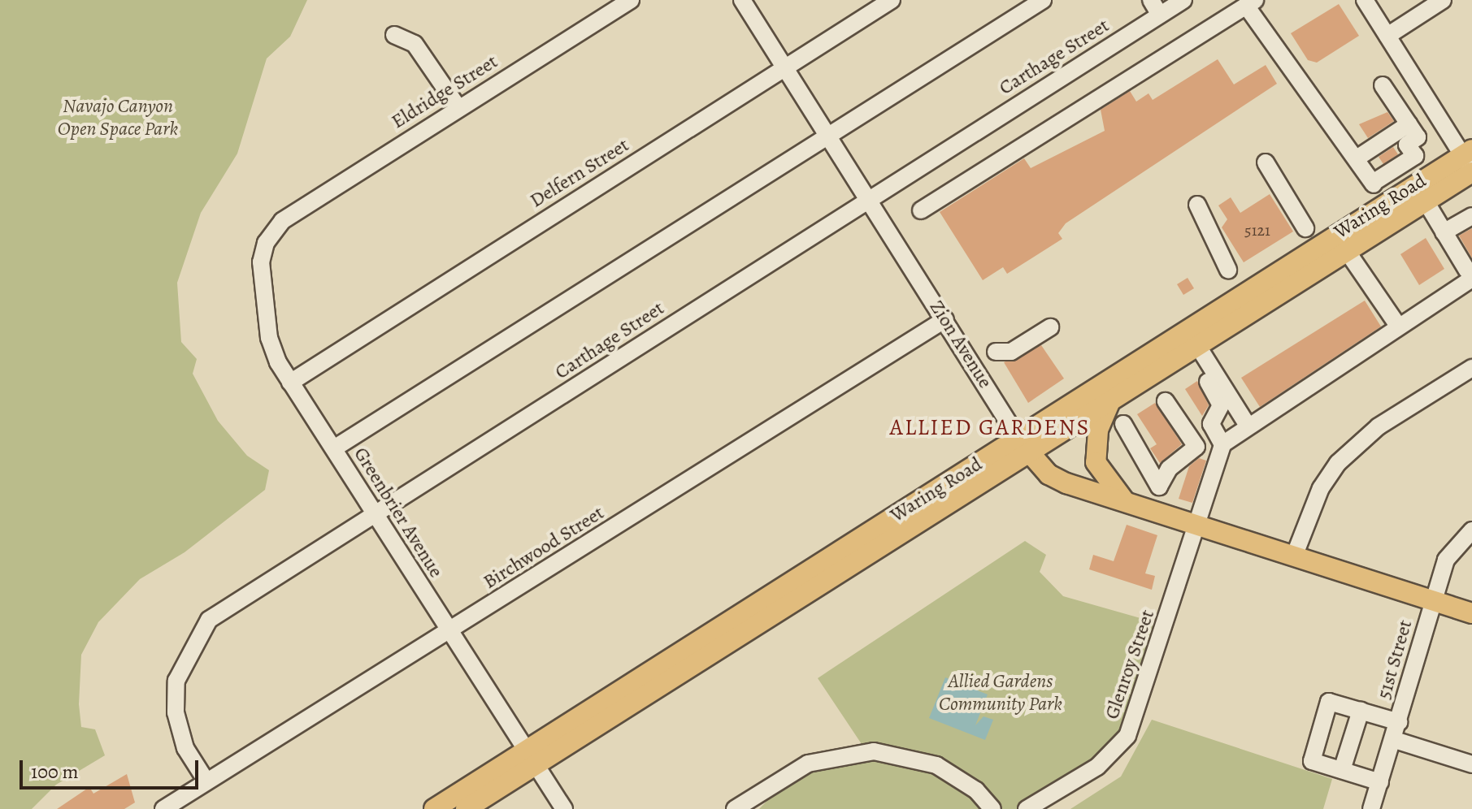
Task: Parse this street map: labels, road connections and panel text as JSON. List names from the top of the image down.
{
  "streets": {
    "main road": ["Waring Road", "Zion Avenue"],
    "street": [
      "Carthage Street",
      "Eldridge Street",
      "Delfern Street",
      "Greenbrier Avenue",
      "Birchwood Street",
      "51st Street",
      "Glenroy Street"
    ]
  },
  "crossings": [
    ["Carthage Street", "Zion Avenue"],
    ["Carthage Street", "Greenbrier Avenue"],
    ["Carthage Street", "Birchwood Street"],
    ["Eldridge Street", "Greenbrier Avenue"],
    ["Delfern Street", "Zion Avenue"],
    ["Delfern Street", "Greenbrier Avenue"],
    ["Waring Road", "Zion Avenue"],
    ["Waring Road", "Greenbrier Avenue"],
    ["Zion Avenue", "Birchwood Street"],
    ["Zion Avenue", "51st Street"],
    ["Zion Avenue", "Glenroy Street"],
    ["Greenbrier Avenue", "Birchwood Street"]
  ],
  "districts": ["ALLIED GARDENS"],
  "parks": ["Navajo Canyon Open Space Park", "Allied Gardens Community Park"],
  "house_numbers": ["5121"],
  "scale_bar": "100 m"
}
